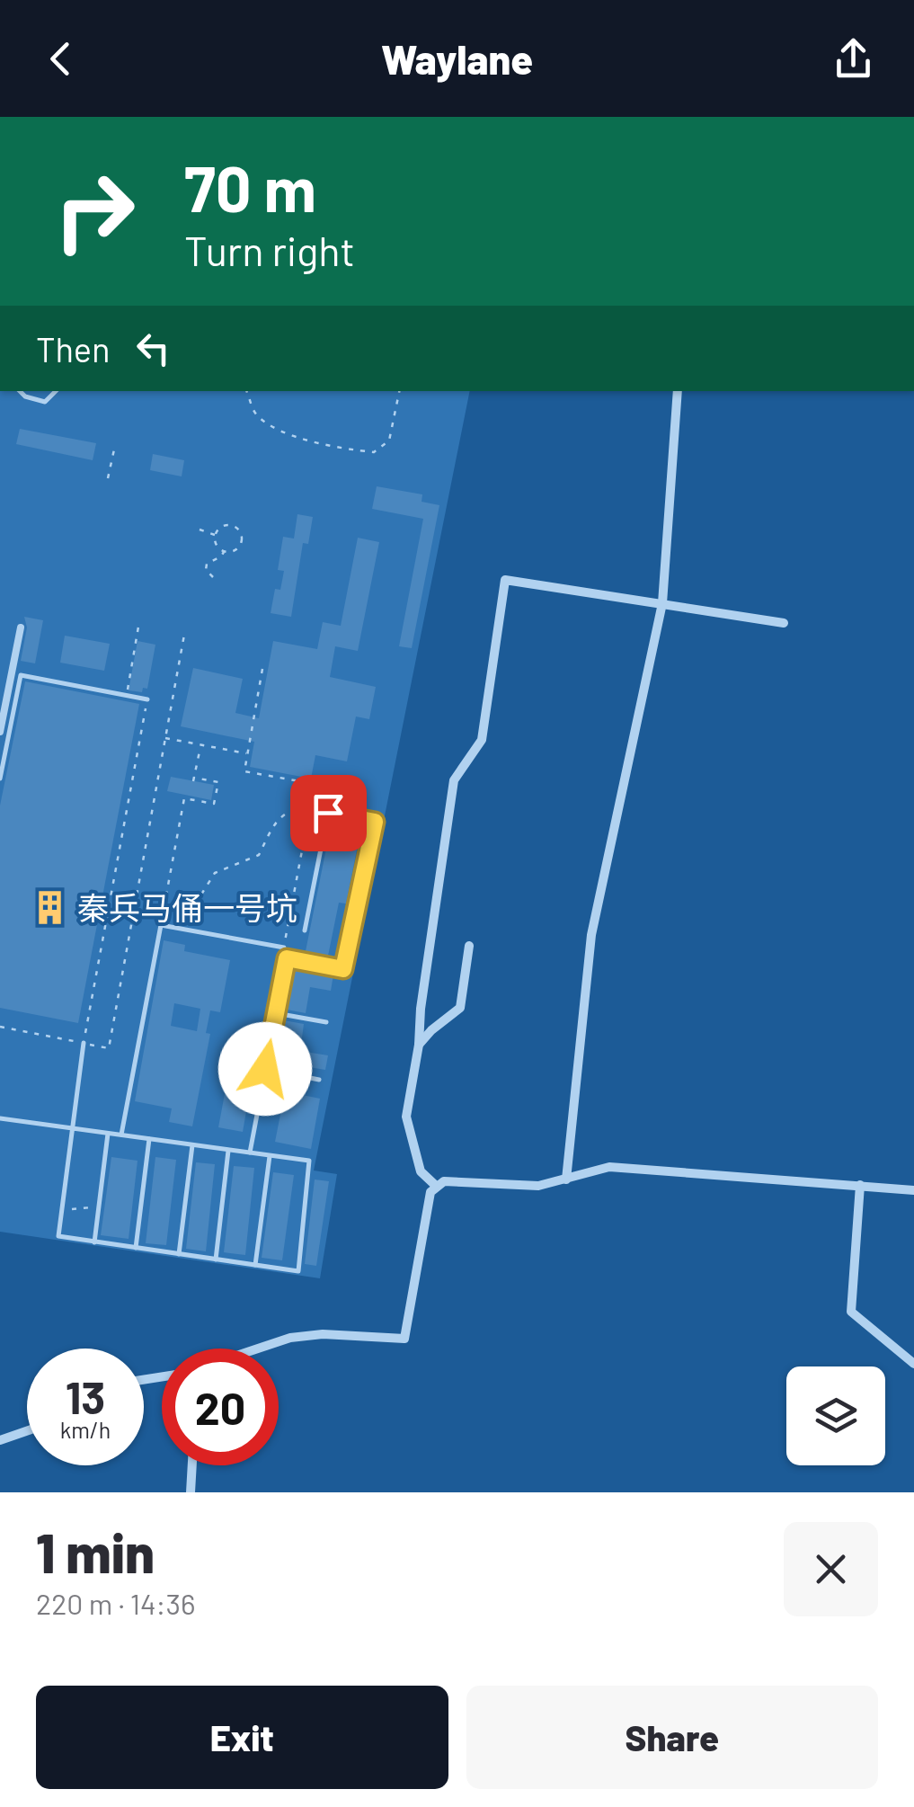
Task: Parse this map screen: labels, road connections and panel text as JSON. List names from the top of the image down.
{
  "places": {
    "building": ["秦兵马俑一号坑"]
  },
  "page": {
    "header": "Waylane",
    "turn": ["70 m", "Turn right"],
    "then": "Then",
    "speed": "13 km/h",
    "limit": "20",
    "heading": ["1 min", "220 m · 14:36"],
    "buttons": ["Exit", "Share"]
  }
}
